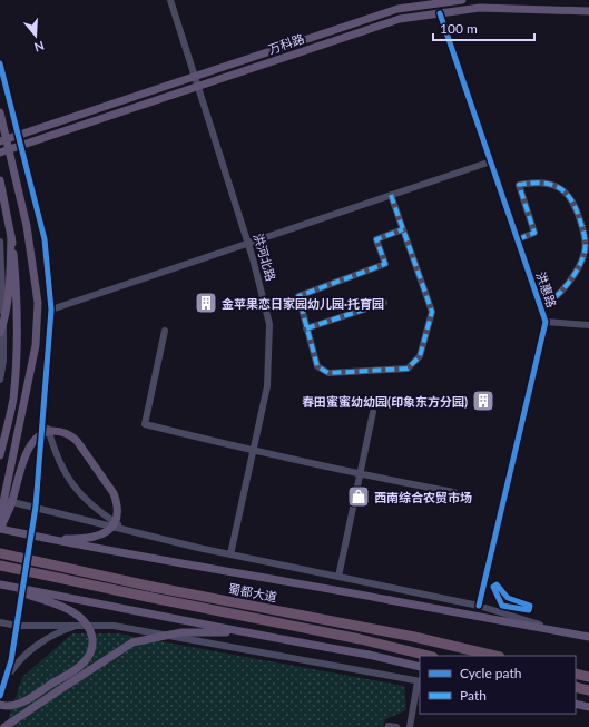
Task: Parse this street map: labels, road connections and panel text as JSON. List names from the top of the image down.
{
  "streets": {
    "highway": ["蜀都大道"],
    "main road": ["万科路"],
    "street": ["洪河北路", "洪惠路"]
  },
  "crossings": [
    ["万科路", "洪河北路"],
    ["万科路", "洪惠路"]
  ],
  "places": {
    "building": ["金苹果恋日家园幼儿园·托育园", "春田蜜蜜幼幼园(印象东方分园)"],
    "shop": ["西南综合农贸市场"]
  },
  "legend": ["Cycle path", "Path"],
  "scale_bar": "100 m",
  "north": "bottom"
}
